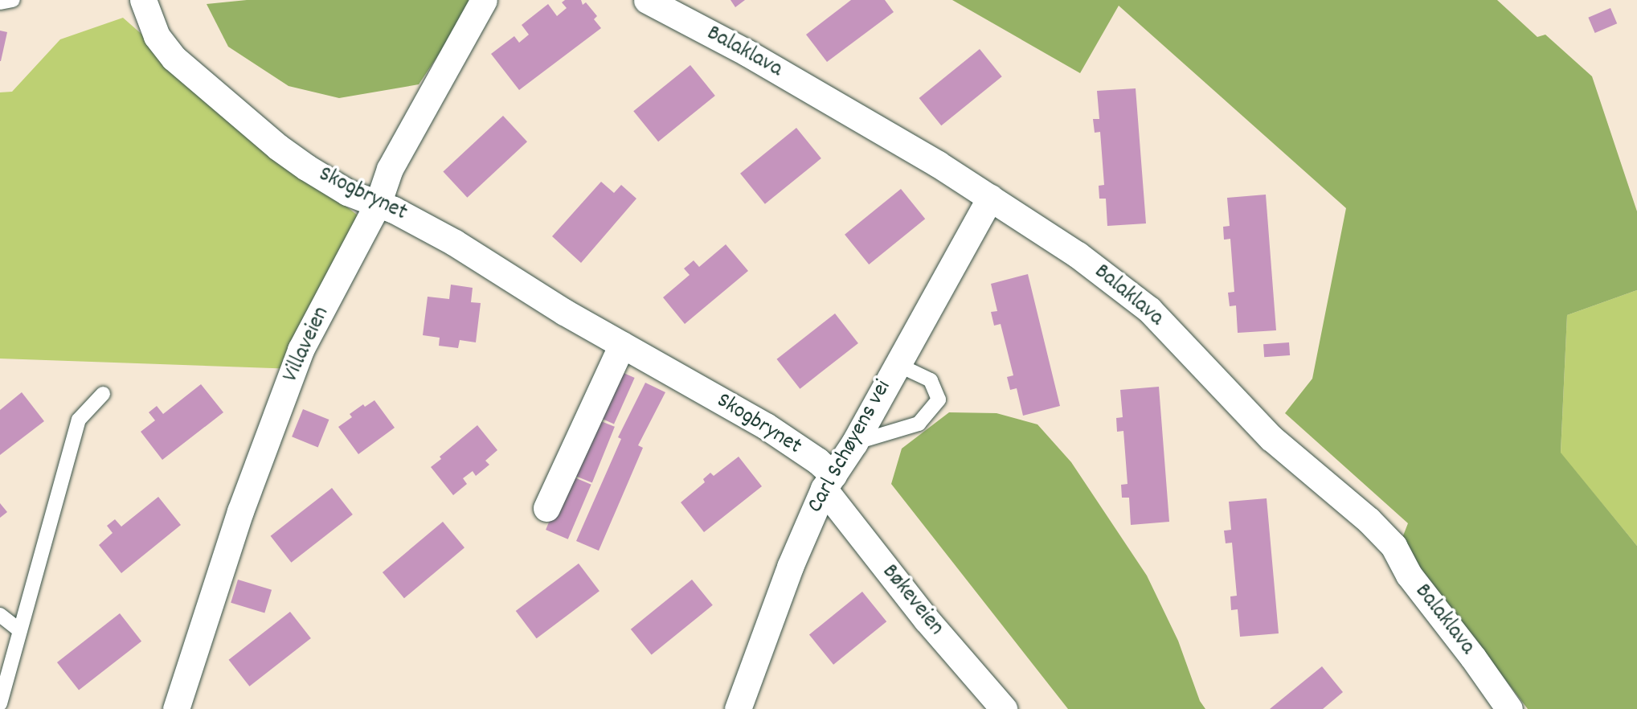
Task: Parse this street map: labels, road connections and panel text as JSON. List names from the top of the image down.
{
  "streets": {
    "street": [
      "Balaklava",
      "Skogbrynet",
      "Villaveien",
      "Carl Schøyens vei",
      "Bøkeveien"
    ]
  },
  "crossings": [
    ["Balaklava", "Carl Schøyens vei"],
    ["Skogbrynet", "Villaveien"],
    ["Skogbrynet", "Carl Schøyens vei"],
    ["Skogbrynet", "Bøkeveien"],
    ["Carl Schøyens vei", "Bøkeveien"]
  ]
}
